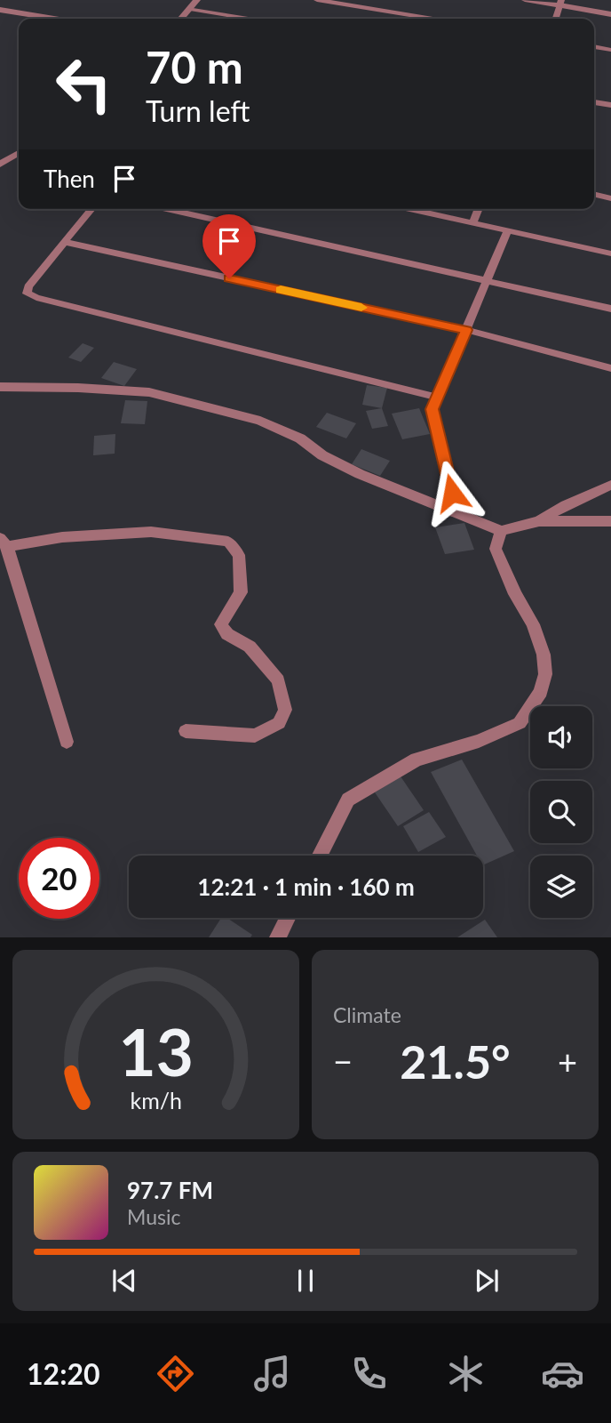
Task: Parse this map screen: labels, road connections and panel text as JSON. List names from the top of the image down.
{
  "page": {
    "turn": ["70 m", "Turn left"],
    "then": "Then",
    "limit": "20",
    "trip": "12:21 · 1 min · 160 m",
    "tile": "Climate",
    "heat": ["−", "21.5°", "+"],
    "song": ["97.7 FM", "Music"],
    "tabs": "12:20",
    "gauge": ["13", "km/h"]
  }
}
